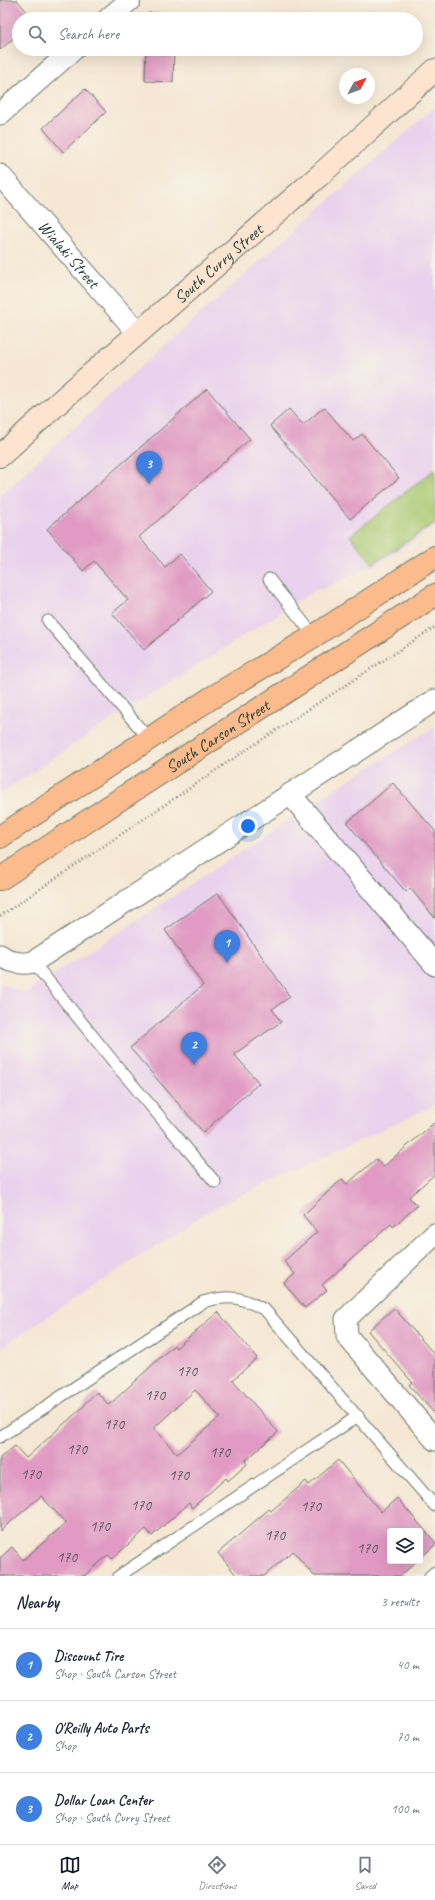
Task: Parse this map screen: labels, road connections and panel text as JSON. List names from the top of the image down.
{
  "streets": {
    "main road": ["South Carson Street"],
    "street": ["Wialaki Street", "South Curry Street"]
  },
  "crossings": [
    ["Wialaki Street", "South Curry Street"]
  ],
  "house_numbers": [
    "170",
    "170",
    "170",
    "170",
    "170",
    "170",
    "170",
    "170",
    "170",
    "170",
    "170",
    "170",
    "170"
  ],
  "north": "top right",
  "page": {
    "search": "Search here",
    "pins": ["3", "1", "2"],
    "heading": ["Nearby", "3 results"],
    "list": [
      {
        "mark": "1",
        "name": "Discount Tire",
        "note": "Shop · South Carson Street",
        "value": "40 m"
      },
      {
        "mark": "2",
        "name": "O'Reilly Auto Parts",
        "note": "Shop",
        "value": "70 m"
      },
      {
        "mark": "3",
        "name": "Dollar Loan Center",
        "note": "Shop · South Curry Street",
        "value": "100 m"
      }
    ],
    "nav": ["Map", "Directions", "Saved"]
  }
}
